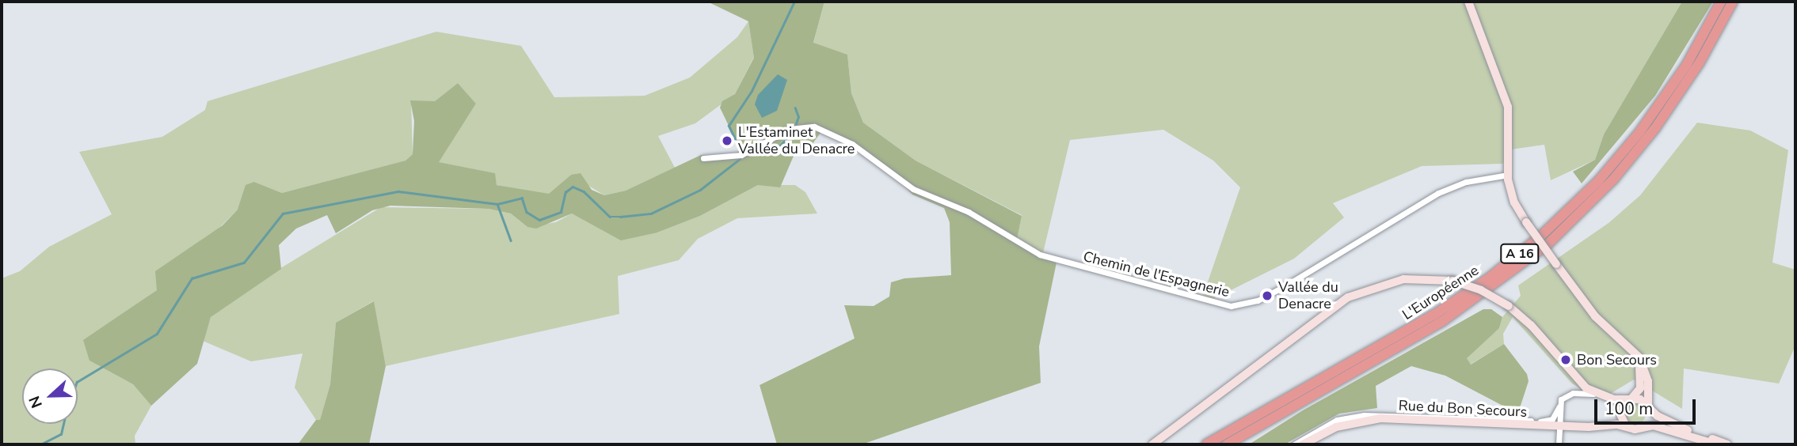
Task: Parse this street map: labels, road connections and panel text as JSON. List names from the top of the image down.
{
  "streets": {
    "highway": ["A 16", "L'Européenne"],
    "main road": ["Rue du Bon Secours"],
    "street": ["Chemin de l'Espagnerie"]
  },
  "places": ["L'Estaminet Vallée du Denacre", "Vallée du Denacre", "Bon Secours"],
  "scale_bar": "100 m",
  "north": "left"
}
